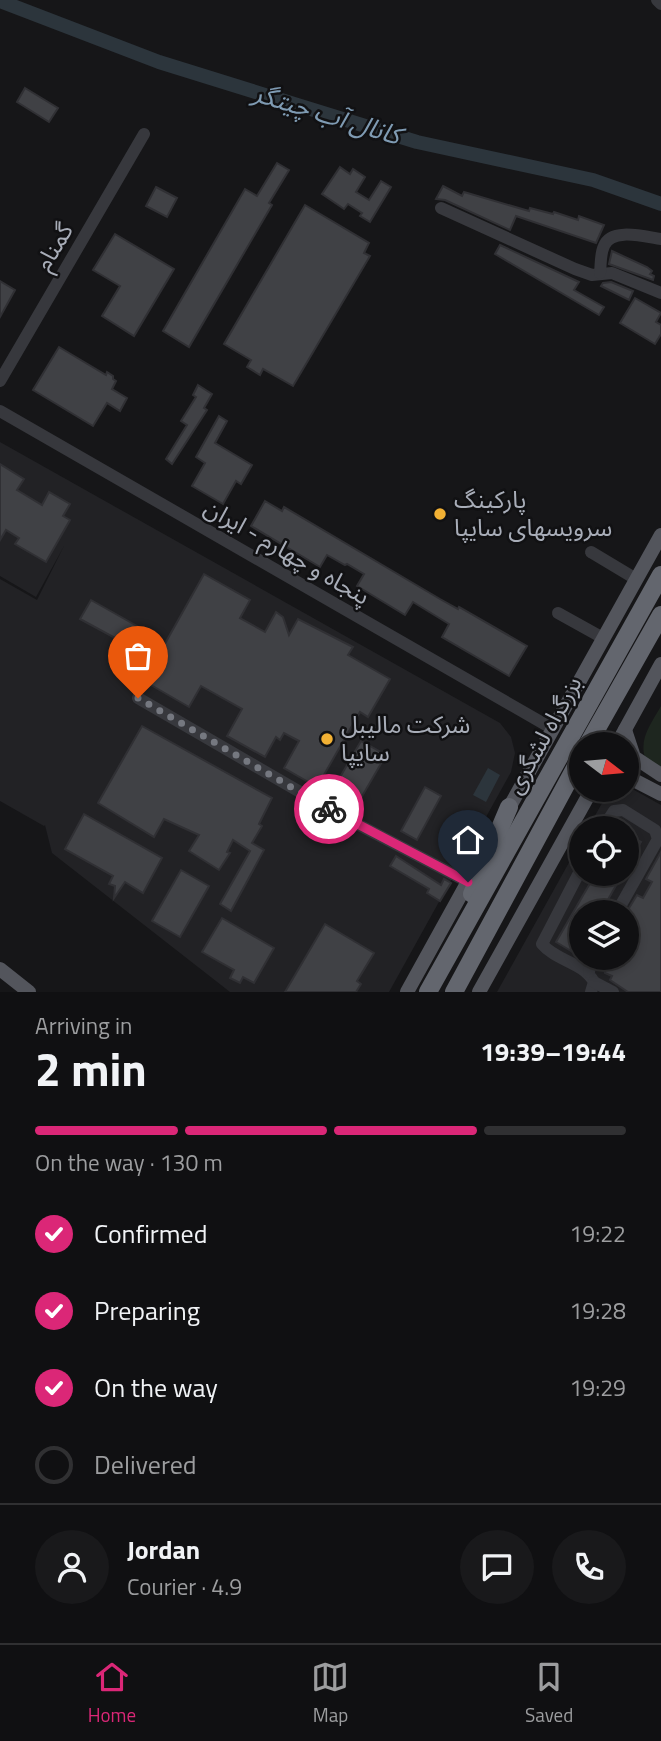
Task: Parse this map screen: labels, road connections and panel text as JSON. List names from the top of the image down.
{
  "streets": {
    "highway": ["بزرگراه لشگری"],
    "street": ["گمنام", "پنجاه و چهارم - ایران"]
  },
  "water": ["کانال آب چیتگر"],
  "places": ["پارکینگ سرویسهای سایپا", "شرکت مالیبل سایپا"],
  "north": "right",
  "page": {
    "heading": ["2 min", "Arriving in", "19:39–19:44"],
    "panel": ["Jordan", "Courier · 4.9"],
    "bar": "On the way · 130 m",
    "list": [
      ["Confirmed", "19:22"],
      ["Preparing", "19:28"],
      ["On the way", "19:29"],
      "Delivered"
    ],
    "tabs": ["Home", "Map", "Saved"]
  }
}
